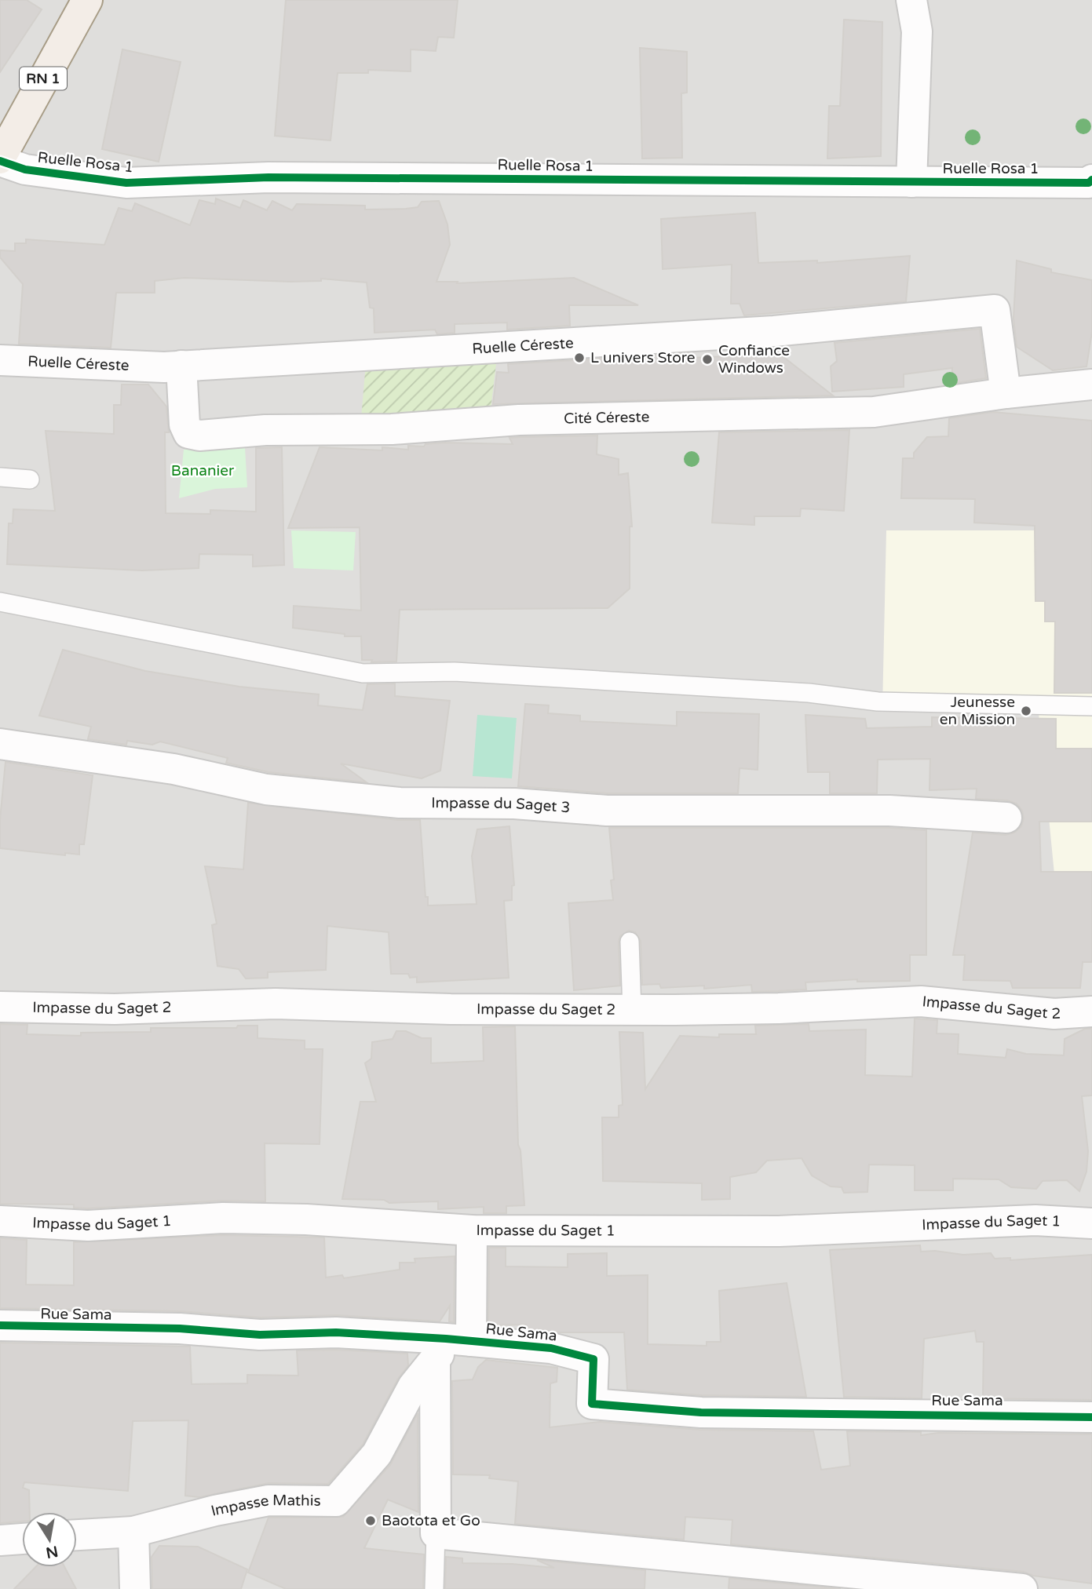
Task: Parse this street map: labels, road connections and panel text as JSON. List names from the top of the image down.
{
  "streets": {
    "main road": ["RN 1"],
    "street": [
      "Ruelle Rosa 1",
      "Ruelle Céreste",
      "Cité Céreste",
      "Impasse du Saget 3",
      "Impasse du Saget 2",
      "Impasse du Saget 1",
      "Rue Sama",
      "Impasse Mathis"
    ]
  },
  "crossings": [
    ["RN 1", "Ruelle Rosa 1"],
    ["Ruelle Céreste", "Cité Céreste"],
    ["Rue Sama", "Impasse Mathis"]
  ],
  "parks": ["Bananier"],
  "places": [
    "L univers Store",
    "Confiance Windows",
    "Jeunesse en Mission",
    "Baotota et Go"
  ],
  "north": "bottom"
}
